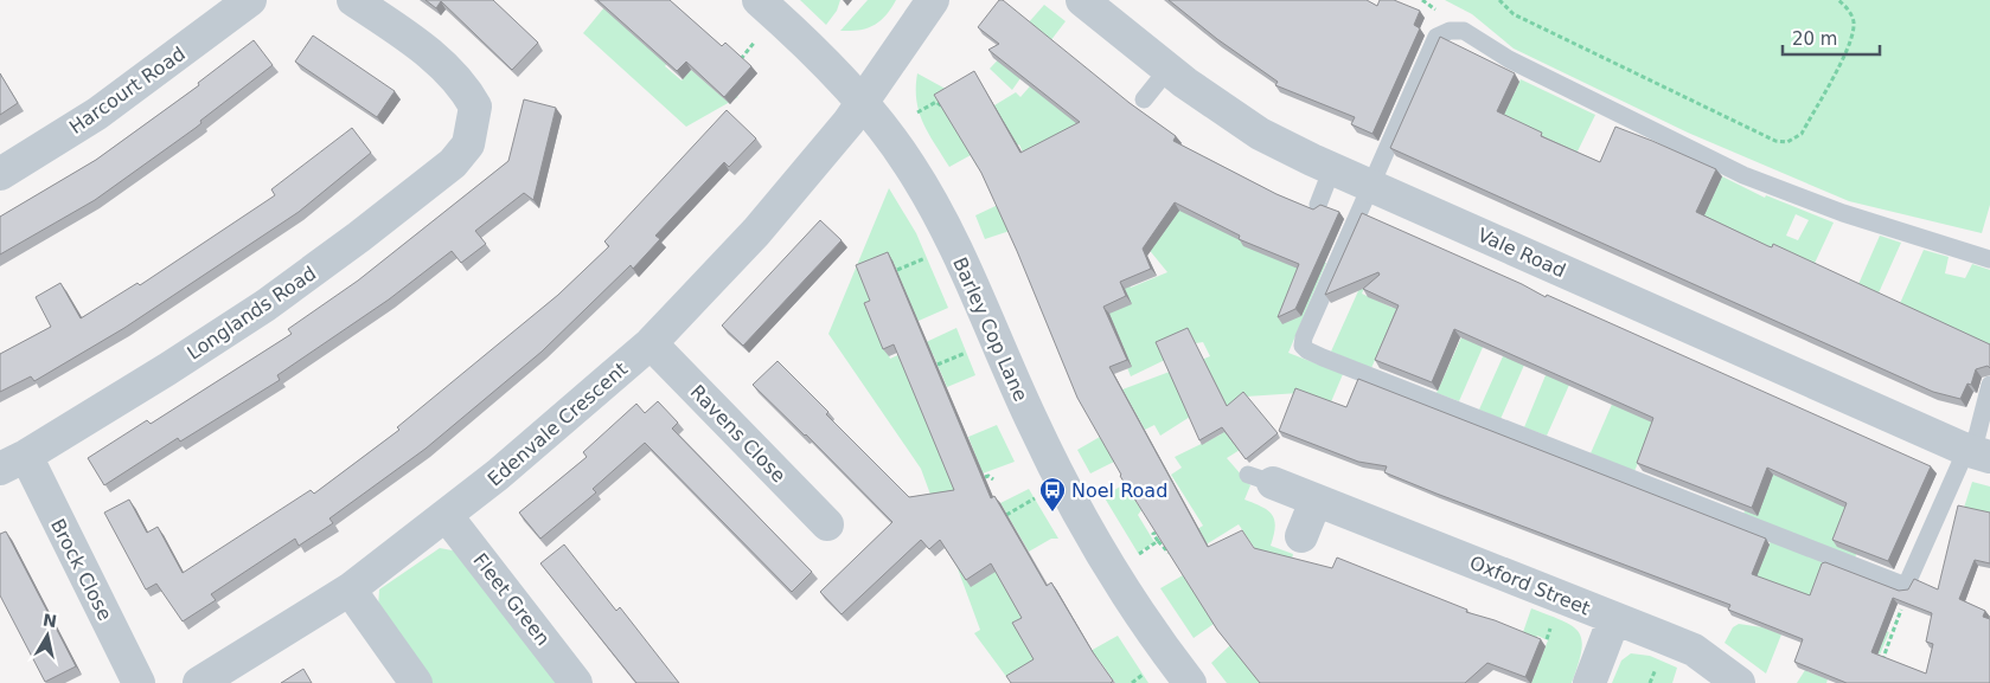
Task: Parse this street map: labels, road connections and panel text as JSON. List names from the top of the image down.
{
  "streets": {
    "street": [
      "Harcourt Road",
      "Vale Road",
      "Longlands Road",
      "Barley Cop Lane",
      "Edenvale Crescent",
      "Ravens Close",
      "Brock Close",
      "Oxford Street",
      "Fleet Green"
    ]
  },
  "crossings": [
    ["Longlands Road", "Brock Close"],
    ["Barley Cop Lane", "Edenvale Crescent"],
    ["Edenvale Crescent", "Ravens Close"],
    ["Edenvale Crescent", "Fleet Green"]
  ],
  "places": {
    "bus stop": ["Noel Road"]
  },
  "scale_bar": "20 m",
  "north": "top"
}
